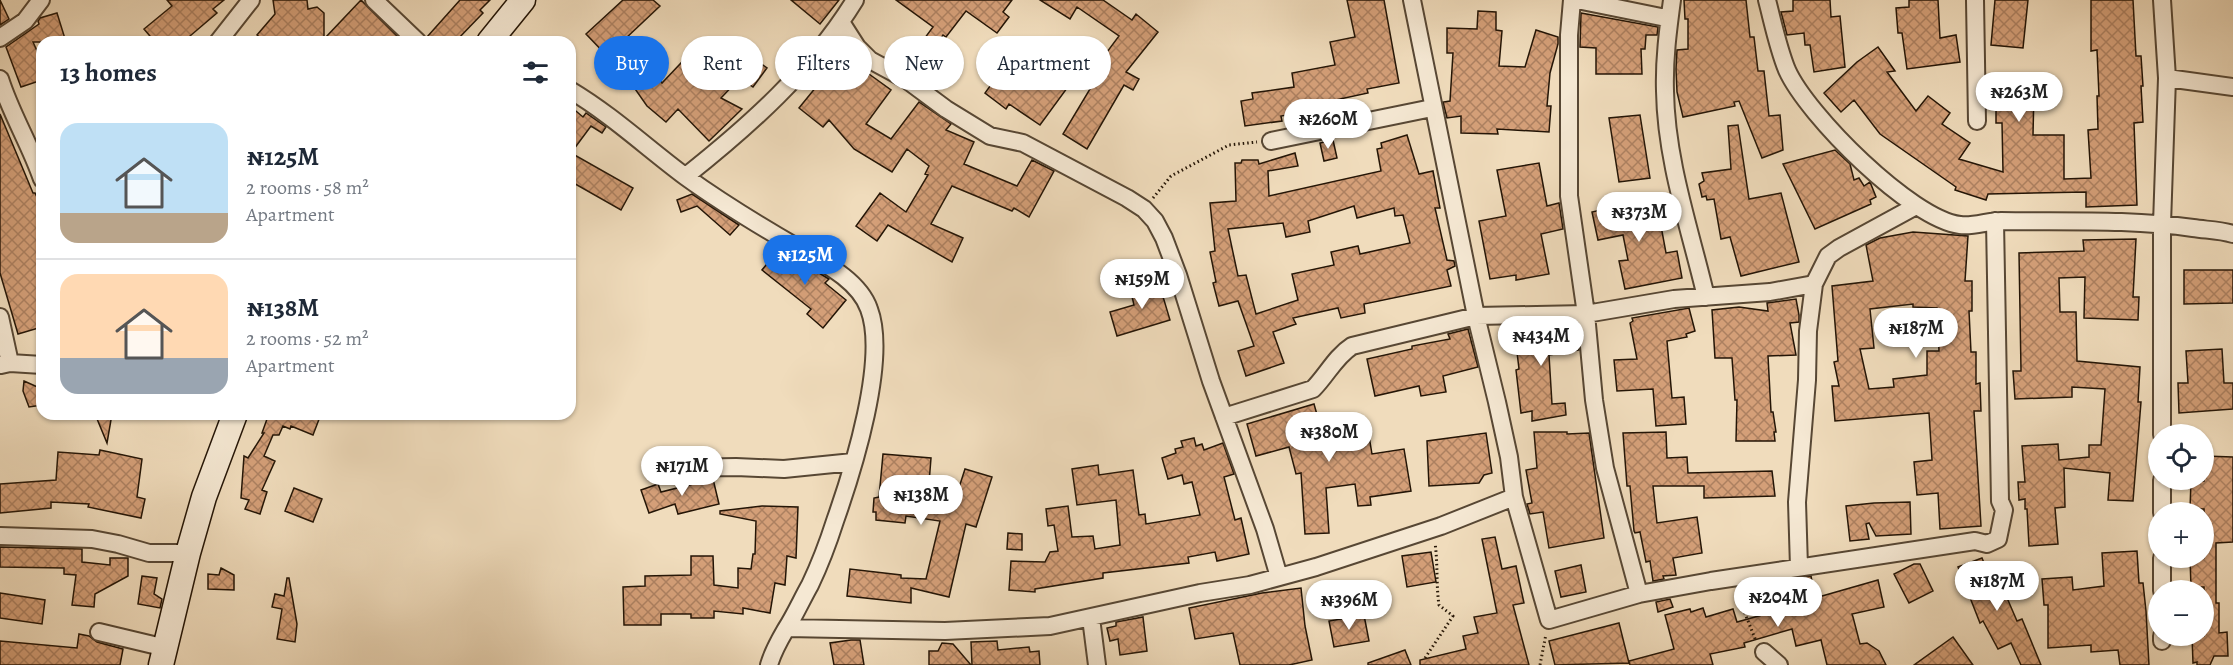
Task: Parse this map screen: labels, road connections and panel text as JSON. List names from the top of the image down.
{
  "page": {
    "chip": [
      "Buy",
      "Rent",
      "Filters",
      "New",
      "Apartment"
    ],
    "heading": "13 homes",
    "price": [
      "₦263M",
      "₦260M",
      "₦373M",
      "₦125M",
      "₦159M",
      "₦187M",
      "₦434M",
      "₦380M",
      "₦171M",
      "₦138M",
      "₦187M",
      "₦204M",
      "₦396M"
    ],
    "list": [
      {
        "name": "₦125M",
        "note": "2 rooms · 58 m² · Apartment"
      },
      {
        "name": "₦138M",
        "note": "2 rooms · 52 m² · Apartment"
      }
    ],
    "map_buttons": ["+", "−"]
  }
}
